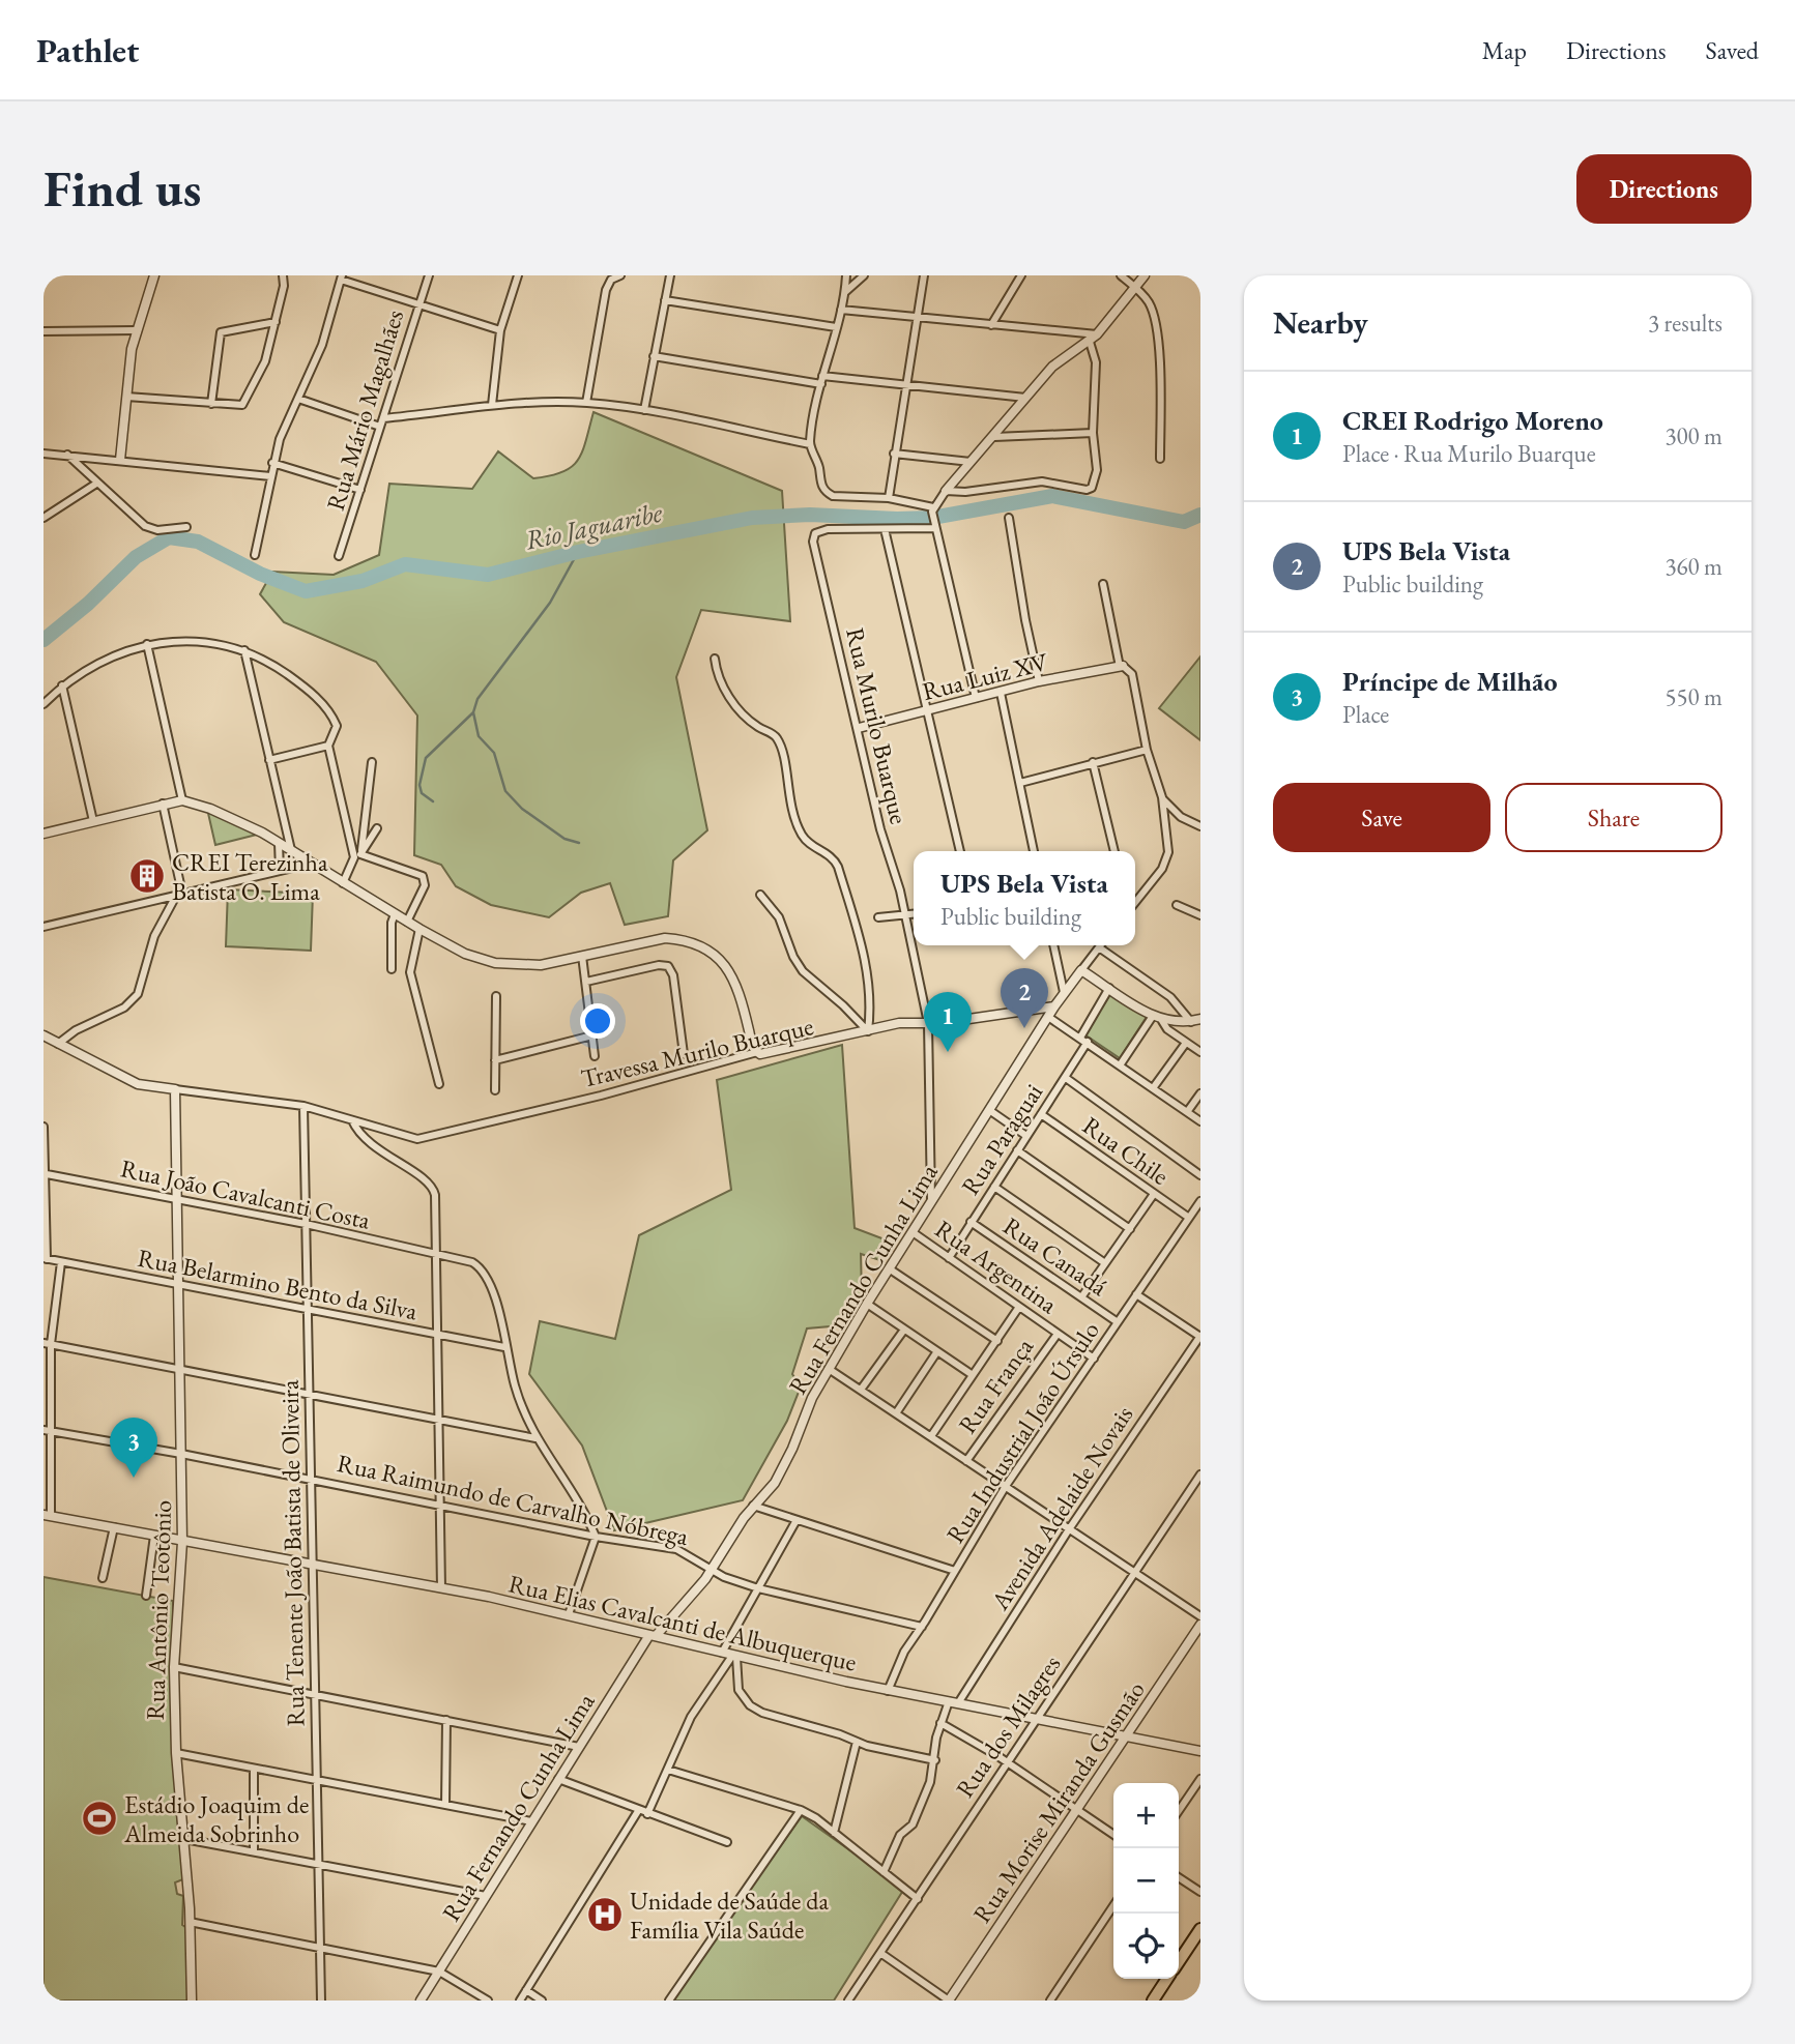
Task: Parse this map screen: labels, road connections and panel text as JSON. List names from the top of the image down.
{
  "streets": {
    "street": [
      "Rua Mário Magalhães",
      "Rua Luiz XV",
      "Rua Murilo Buarque",
      "Travessa Murilo Buarque",
      "Rua Paraguai",
      "Rua Chile",
      "Rua João Cavalcanti Costa",
      "Rua Canadá",
      "Rua Argentina",
      "Rua Fernando Cunha Lima",
      "Rua Belarmino Bento da Silva",
      "Rua França",
      "Rua Industrial João Úrsulo",
      "Rua Raimundo de Carvalho Nóbrega",
      "Avenida Adelaide Novais",
      "Rua Tenente João Batista de Oliveira",
      "Rua Antônio Teotônio",
      "Rua Elias Cavalcanti de Albuquerque",
      "Rua dos Milagres",
      "Rua Morise Miranda Gusmão"
    ]
  },
  "crossings": [
    ["Rua Luiz XV", "Rua Murilo Buarque"],
    ["Rua Murilo Buarque", "Travessa Murilo Buarque"],
    ["Rua Murilo Buarque", "Rua Fernando Cunha Lima"],
    ["Travessa Murilo Buarque", "Rua Fernando Cunha Lima"],
    ["Travessa Murilo Buarque", "Rua Tenente João Batista de Oliveira"],
    ["Travessa Murilo Buarque", "Rua Antônio Teotônio"],
    ["Rua Paraguai", "Rua Chile"],
    ["Rua Paraguai", "Rua Canadá"],
    ["Rua Paraguai", "Rua Argentina"],
    ["Rua Chile", "Rua Industrial João Úrsulo"],
    ["Rua João Cavalcanti Costa", "Rua Belarmino Bento da Silva"],
    ["Rua João Cavalcanti Costa", "Rua Raimundo de Carvalho Nóbrega"],
    ["Rua João Cavalcanti Costa", "Rua Tenente João Batista de Oliveira"],
    ["Rua João Cavalcanti Costa", "Rua Antônio Teotônio"],
    ["Rua Canadá", "Rua Industrial João Úrsulo"],
    ["Rua Argentina", "Rua Fernando Cunha Lima"],
    ["Rua Argentina", "Rua França"],
    ["Rua Argentina", "Rua Industrial João Úrsulo"],
    ["Rua Fernando Cunha Lima", "Rua Raimundo de Carvalho Nóbrega"],
    ["Rua Fernando Cunha Lima", "Rua Elias Cavalcanti de Albuquerque"],
    ["Rua Belarmino Bento da Silva", "Rua Tenente João Batista de Oliveira"],
    ["Rua Belarmino Bento da Silva", "Rua Antônio Teotônio"],
    ["Rua Industrial João Úrsulo", "Rua Raimundo de Carvalho Nóbrega"],
    ["Rua Industrial João Úrsulo", "Rua Elias Cavalcanti de Albuquerque"],
    ["Rua Raimundo de Carvalho Nóbrega", "Rua Tenente João Batista de Oliveira"],
    ["Rua Raimundo de Carvalho Nóbrega", "Rua Antônio Teotônio"],
    ["Avenida Adelaide Novais", "Rua Elias Cavalcanti de Albuquerque"],
    ["Rua Tenente João Batista de Oliveira", "Rua Elias Cavalcanti de Albuquerque"],
    ["Rua Antônio Teotônio", "Rua Elias Cavalcanti de Albuquerque"],
    ["Rua Elias Cavalcanti de Albuquerque", "Rua dos Milagres"],
    ["Rua Elias Cavalcanti de Albuquerque", "Rua Morise Miranda Gusmão"]
  ],
  "water": ["Rio Jaguaribe"],
  "places": {
    "building": ["CREI Terezinha Batista O. Lima"],
    "sports": ["Estádio Joaquim de Almeida Sobrinho"],
    "hospital": ["Unidade de Saúde da Família Vila Saúde"]
  },
  "page": {
    "header": "Pathlet",
    "nav": ["Map", "Directions", "Saved"],
    "buttons": [
      "Directions",
      ["Save", "Share"]
    ],
    "title": "Find us",
    "heading": ["Nearby", "3 results"],
    "list": [
      {
        "mark": "1",
        "name": "CREI Rodrigo Moreno",
        "note": "Place · Rua Murilo Buarque",
        "value": "300 m"
      },
      {
        "mark": "2",
        "name": "UPS Bela Vista",
        "note": "Public building",
        "value": "360 m"
      },
      {
        "mark": "3",
        "name": "Príncipe de Milhão",
        "note": "Place",
        "value": "550 m"
      }
    ],
    "popup": ["UPS Bela Vista", "Public building"],
    "pins": ["2", "1", "3"],
    "map_buttons": ["+", "−"]
  }
}
